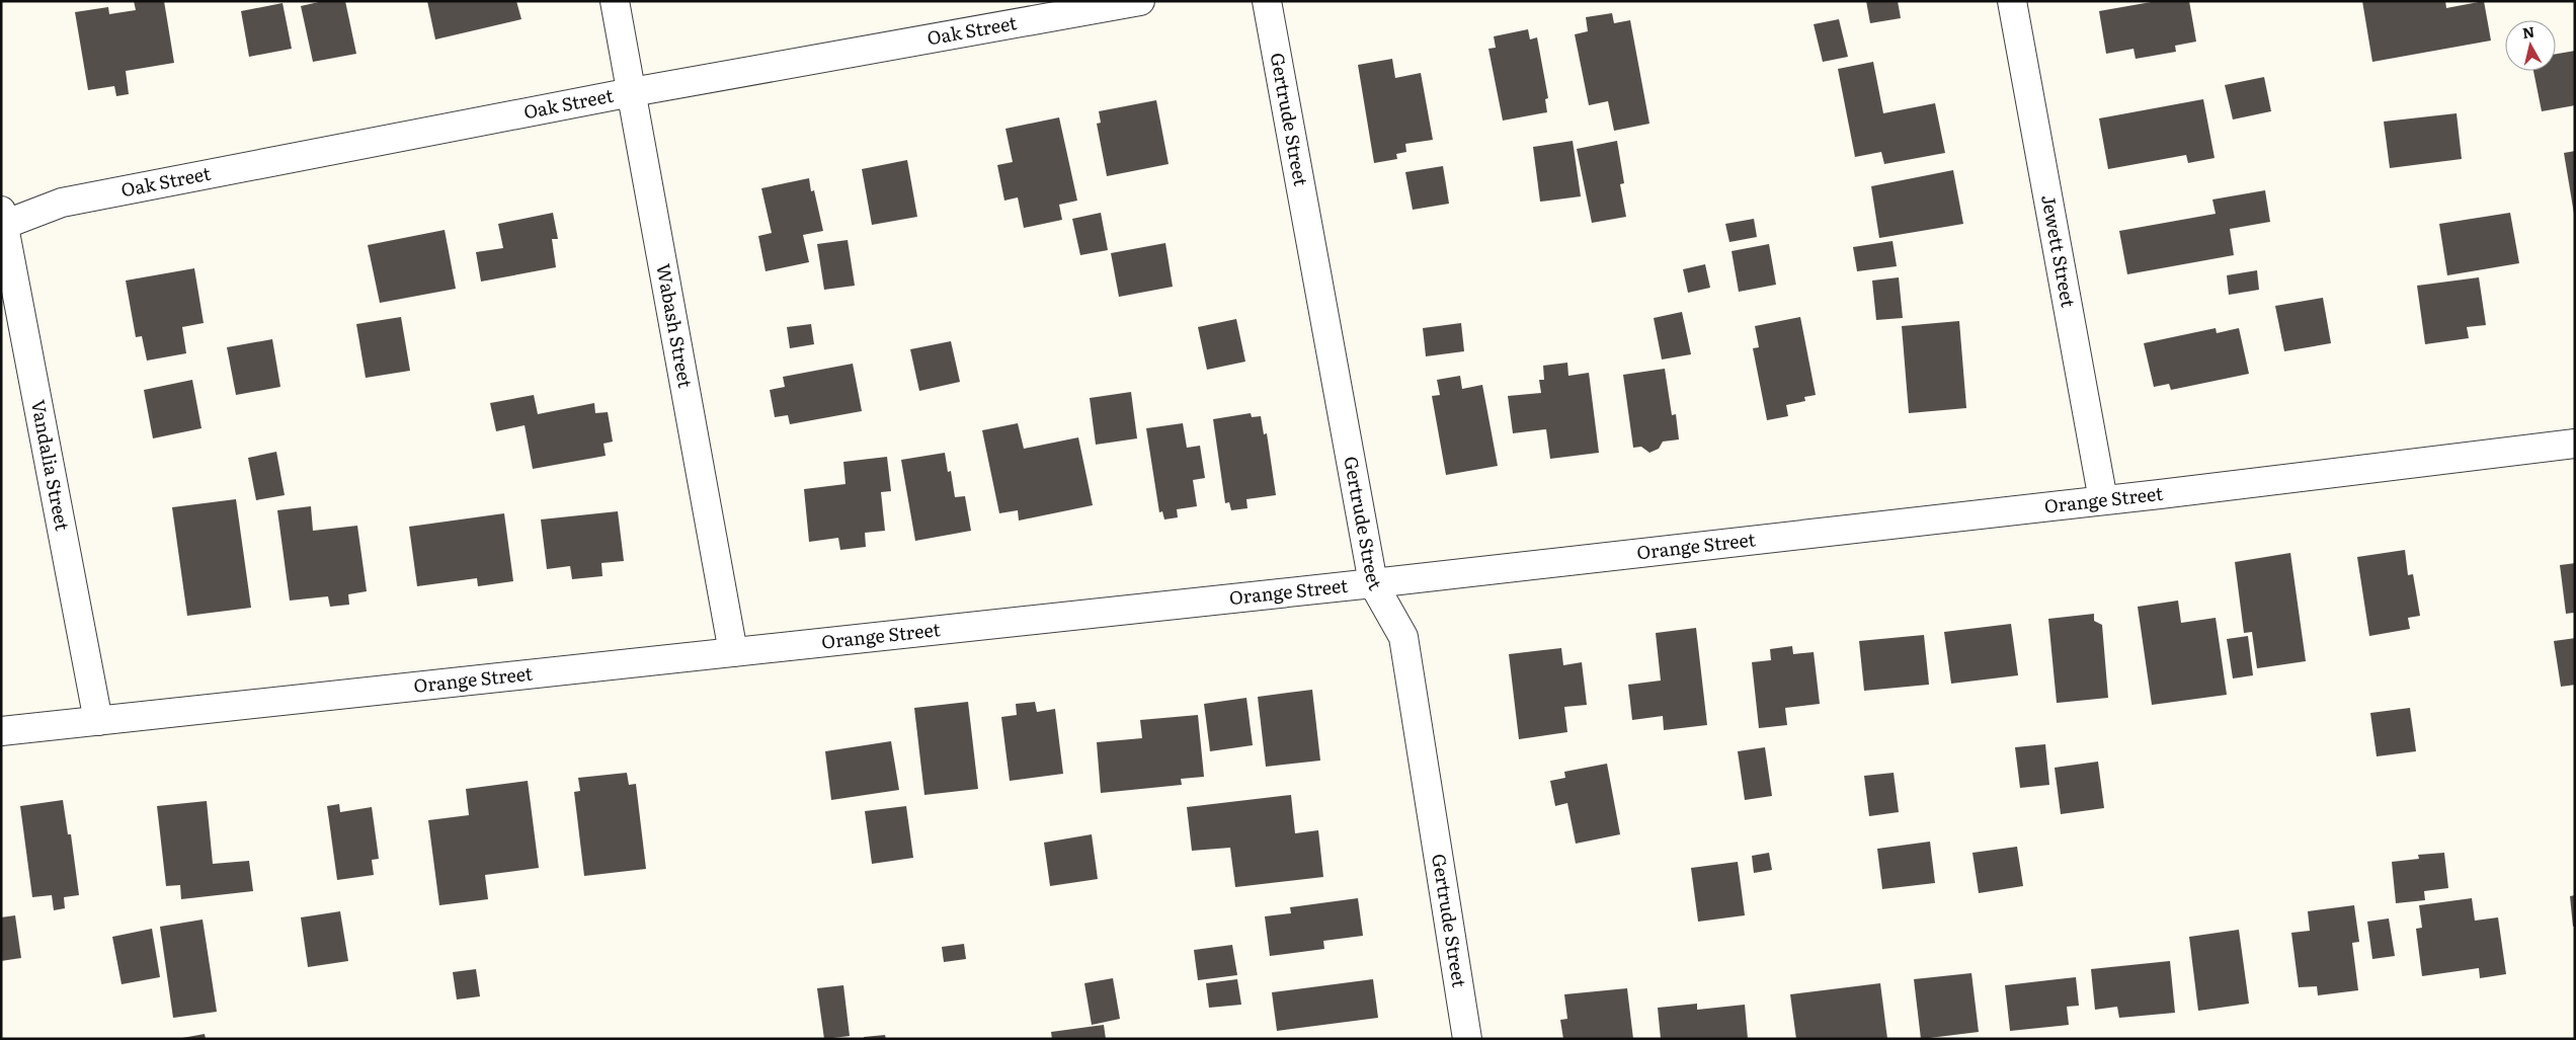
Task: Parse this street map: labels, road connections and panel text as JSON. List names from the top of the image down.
{
  "streets": {
    "street": [
      "Oak Street",
      "Gertrude Street",
      "Jewett Street",
      "Wabash Street",
      "Vandalia Street",
      "Orange Street"
    ]
  },
  "crossings": [
    ["Oak Street", "Wabash Street"],
    ["Oak Street", "Vandalia Street"],
    ["Gertrude Street", "Orange Street"],
    ["Jewett Street", "Orange Street"],
    ["Wabash Street", "Orange Street"],
    ["Vandalia Street", "Orange Street"]
  ],
  "north": "top"
}
